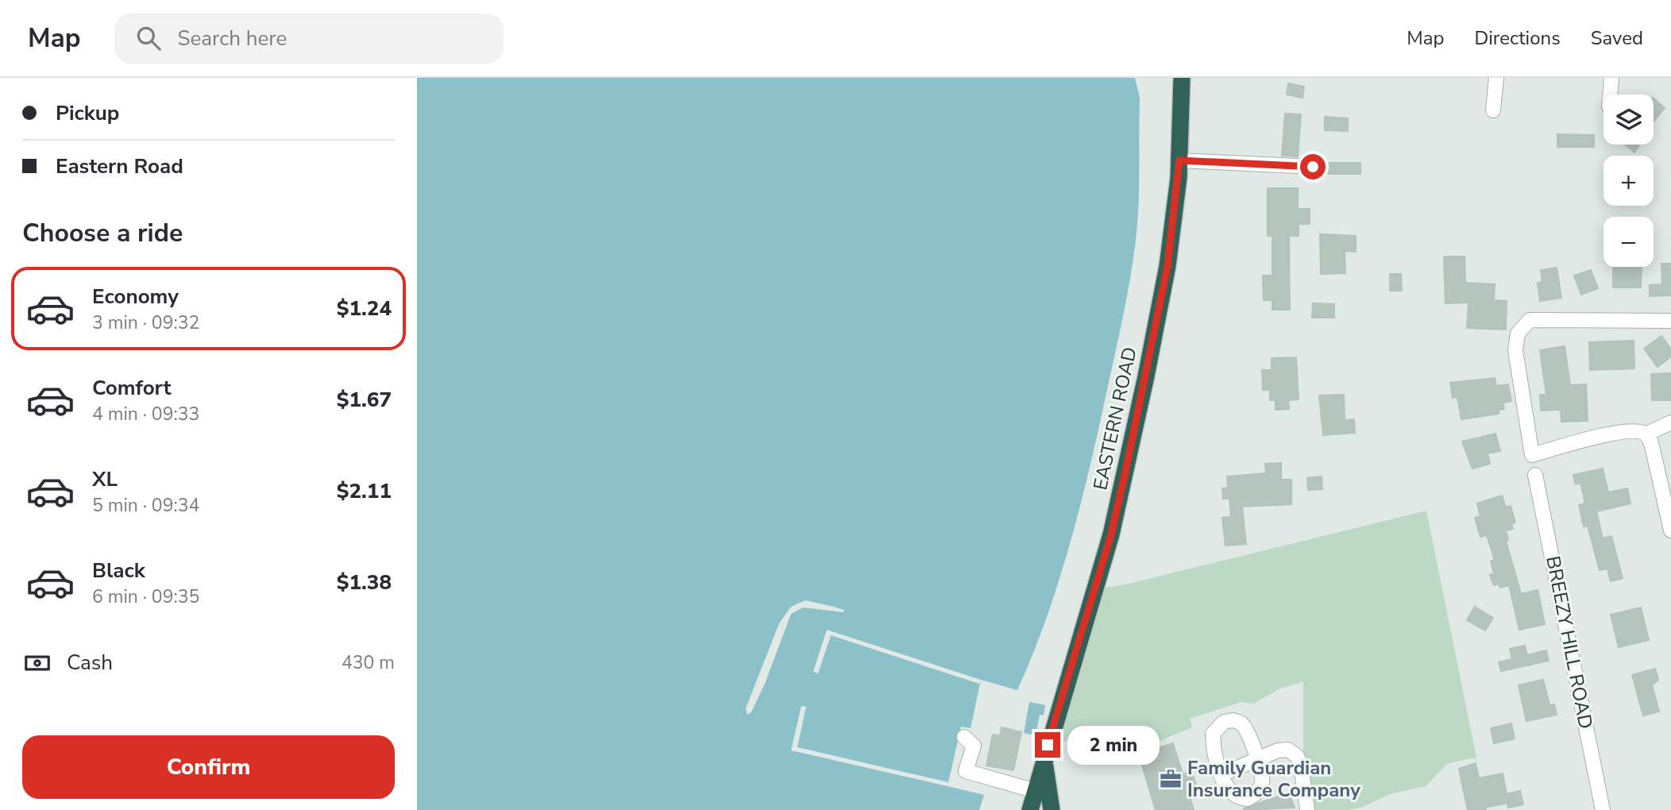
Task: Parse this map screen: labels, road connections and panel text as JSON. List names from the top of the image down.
{
  "streets": {
    "highway": ["EASTERN ROAD"],
    "street": ["BREEZY HILL ROAD"]
  },
  "places": {
    "office": ["Family Guardian Insurance Company"]
  },
  "page": {
    "header": "Map",
    "search": "Search here",
    "nav": ["Map", "Directions", "Saved"],
    "banner": ["Pickup", "Eastern Road"],
    "map_buttons": ["+", "−"],
    "heading": "Choose a ride",
    "list": [
      {
        "name": "Economy",
        "note": "3 min · 09:32",
        "value": "$1.24"
      },
      {
        "name": "Comfort",
        "note": "4 min · 09:33",
        "value": "$1.67"
      },
      {
        "name": "XL",
        "note": "5 min · 09:34",
        "value": "$2.11"
      },
      {
        "name": "Black",
        "note": "6 min · 09:35",
        "value": "$1.38"
      }
    ],
    "pay": ["Cash", "430 m"],
    "buttons": "Confirm",
    "bubble": "2 min"
  }
}
